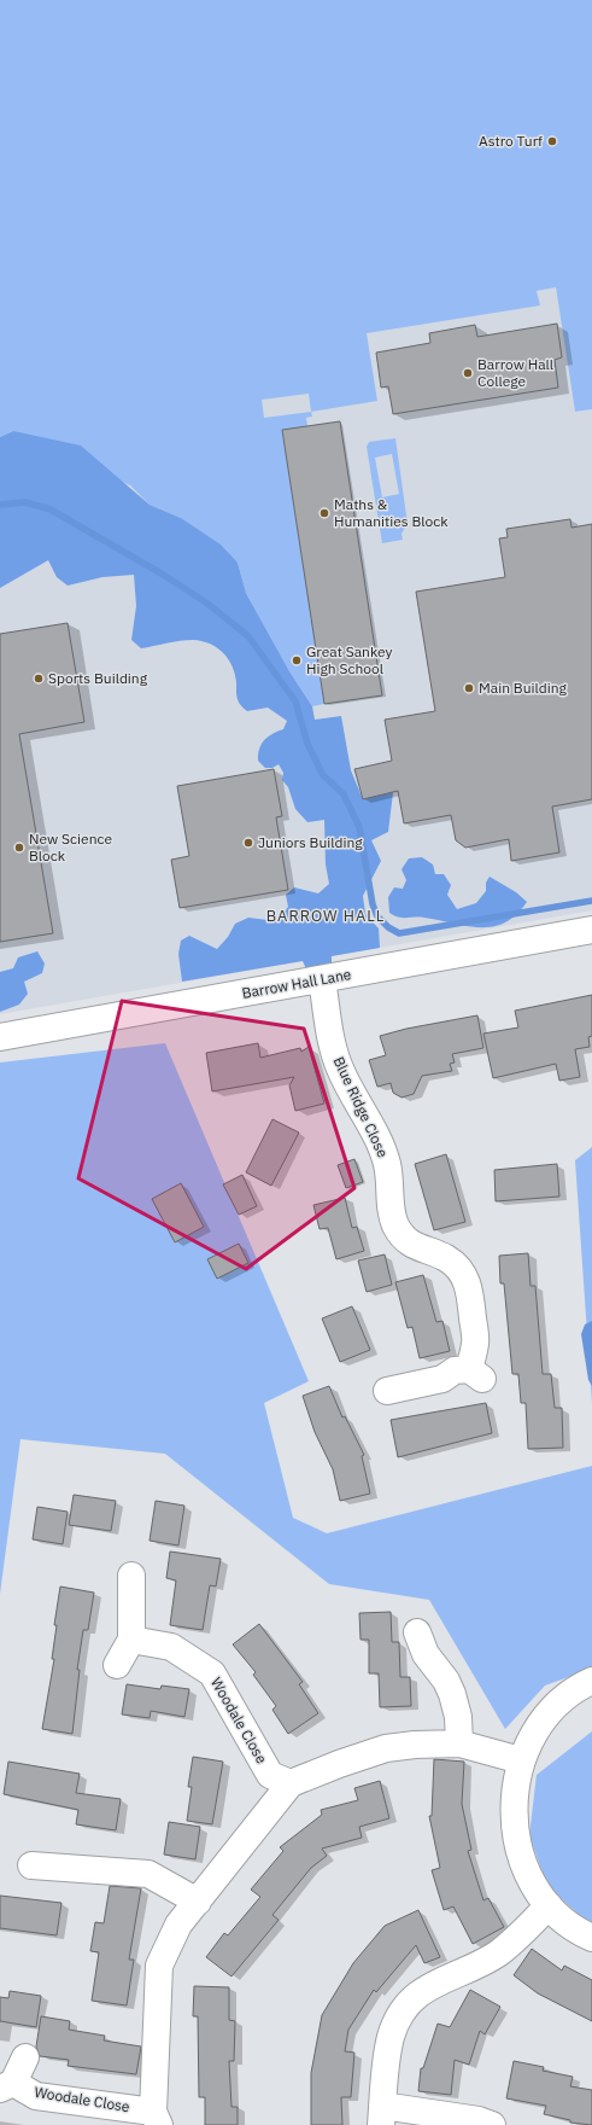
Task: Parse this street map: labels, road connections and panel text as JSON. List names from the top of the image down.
{
  "streets": {
    "street": ["Barrow Hall Lane", "Blue Ridge Close", "Woodale Close"]
  },
  "crossings": [
    ["Barrow Hall Lane", "Blue Ridge Close"]
  ],
  "districts": ["BARROW HALL"],
  "places": [
    "Astro Turf",
    "Barrow Hall College",
    "Maths & Humanities Block",
    "Great Sankey High School",
    "Sports Building",
    "Main Building",
    "Juniors Building",
    "New Science Block"
  ]
}
